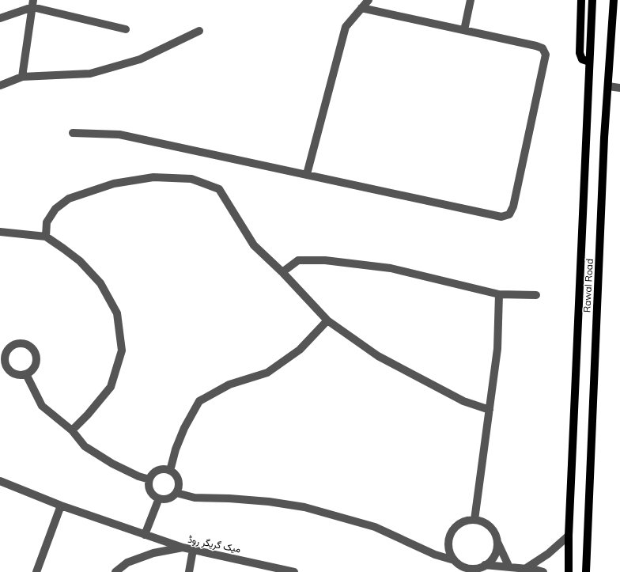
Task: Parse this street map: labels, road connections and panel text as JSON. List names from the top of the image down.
{
  "streets": {
    "main road": ["Rawal Road"],
    "street": ["میک گریگر روڈ"]
  }
}
